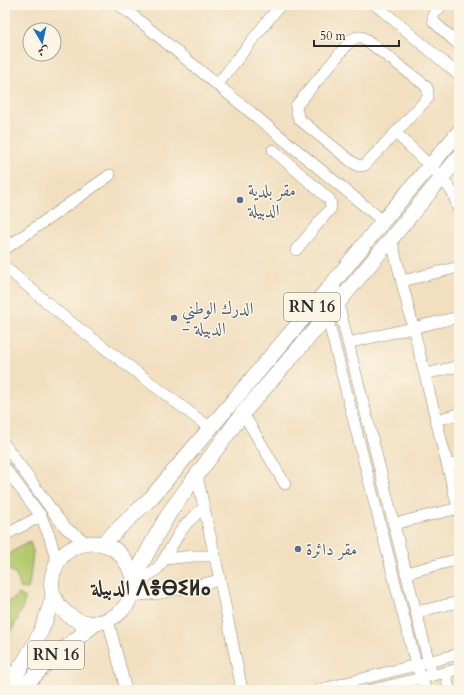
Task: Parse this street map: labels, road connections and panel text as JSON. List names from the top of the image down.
{
  "streets": {
    "main road": ["RN 16"]
  },
  "districts": ["الدبيلة ⴷⴻⴱⵉⵍⴰ"],
  "places": ["مقر بلدية الدبيلة", "الدرك الوطني - الدبيلة", "مقر دائرة"],
  "scale_bar": "50 m",
  "north": "bottom"
}
